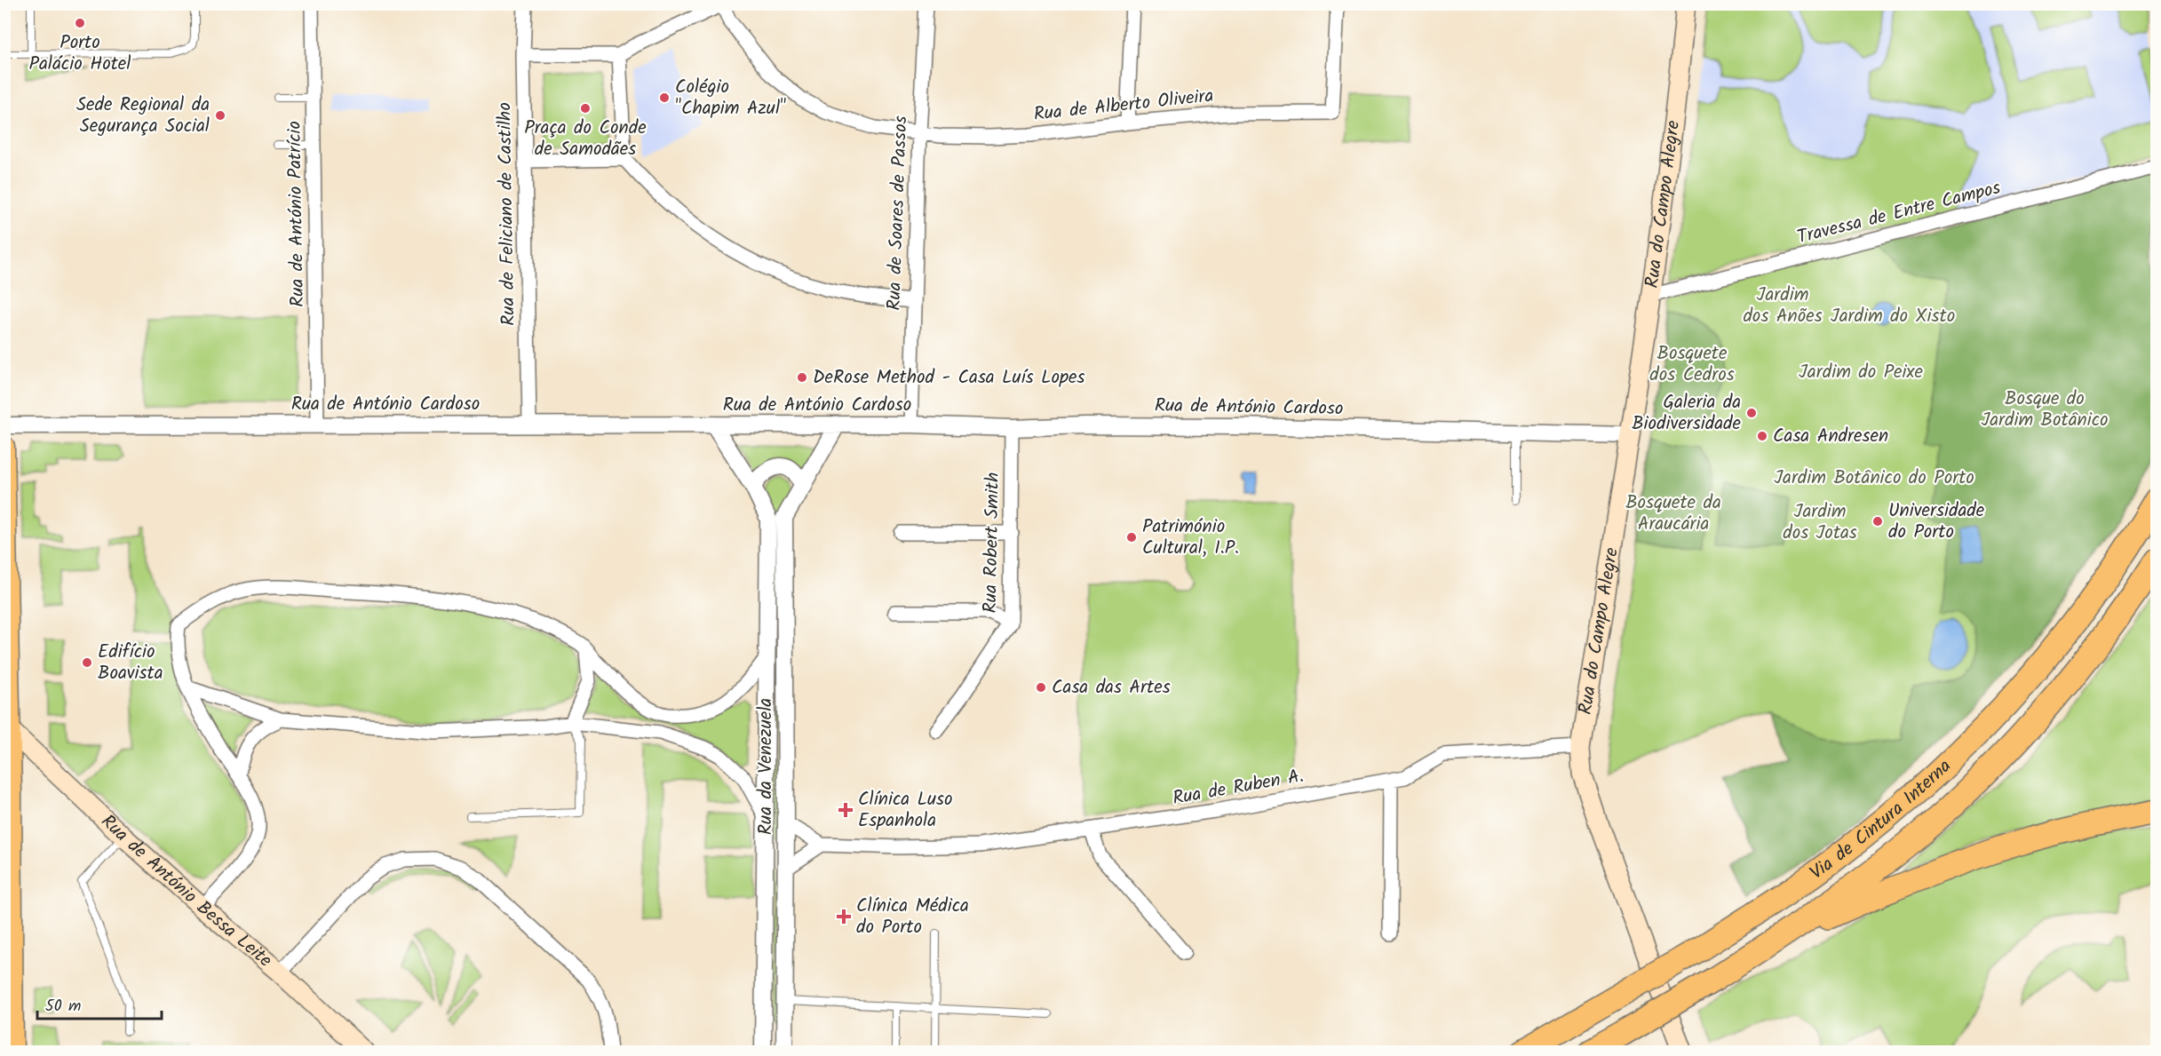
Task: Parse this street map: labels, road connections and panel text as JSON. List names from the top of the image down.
{
  "streets": {
    "highway": ["Via de Cintura Interna"],
    "main road": ["Rua do Campo Alegre", "Rua de António Bessa Leite"],
    "street": [
      "Rua de Alberto Oliveira",
      "Rua de Soares de Passos",
      "Travessa de Entre Campos",
      "Rua de António Patrício",
      "Rua de Feliciano de Castilho",
      "Rua de António Cardoso",
      "Rua Robert Smith",
      "Rua da Venezuela",
      "Rua de Ruben A."
    ]
  },
  "crossings": [
    ["Rua de Alberto Oliveira", "Rua de Soares de Passos"],
    ["Rua do Campo Alegre", "Travessa de Entre Campos"],
    ["Rua do Campo Alegre", "Rua de António Cardoso"],
    ["Rua do Campo Alegre", "Rua de Ruben A."],
    ["Rua de Soares de Passos", "Rua de António Cardoso"],
    ["Rua de António Patrício", "Rua de António Cardoso"],
    ["Rua de Feliciano de Castilho", "Rua de António Cardoso"],
    ["Rua de António Cardoso", "Rua Robert Smith"],
    ["Rua de António Cardoso", "Rua da Venezuela"],
    ["Rua da Venezuela", "Rua de Ruben A."]
  ],
  "parks": [
    "Jardim dos Anões",
    "Jardim do Xisto",
    "Bosquete dos Cedros",
    "Jardim do Peixe",
    "Bosque do Jardim Botânico",
    "Jardim Botânico do Porto",
    "Bosquete da Araucária",
    "Jardim dos Jotas"
  ],
  "places": {
    "other": [
      "Porto Palácio Hotel",
      "Colégio \"Chapim Azul\"",
      "Praça do Conde de Samodães",
      "Sede Regional da Segurança Social",
      "DeRose Method - Casa Luís Lopes",
      "Galeria da Biodiversidade",
      "Casa Andresen",
      "Universidade do Porto",
      "Património Cultural, I.P.",
      "Edifício Boavista",
      "Casa das Artes"
    ],
    "health": ["Clínica Luso Espanhola", "Clínica Médica do Porto"]
  },
  "scale_bar": "50 m"
}
